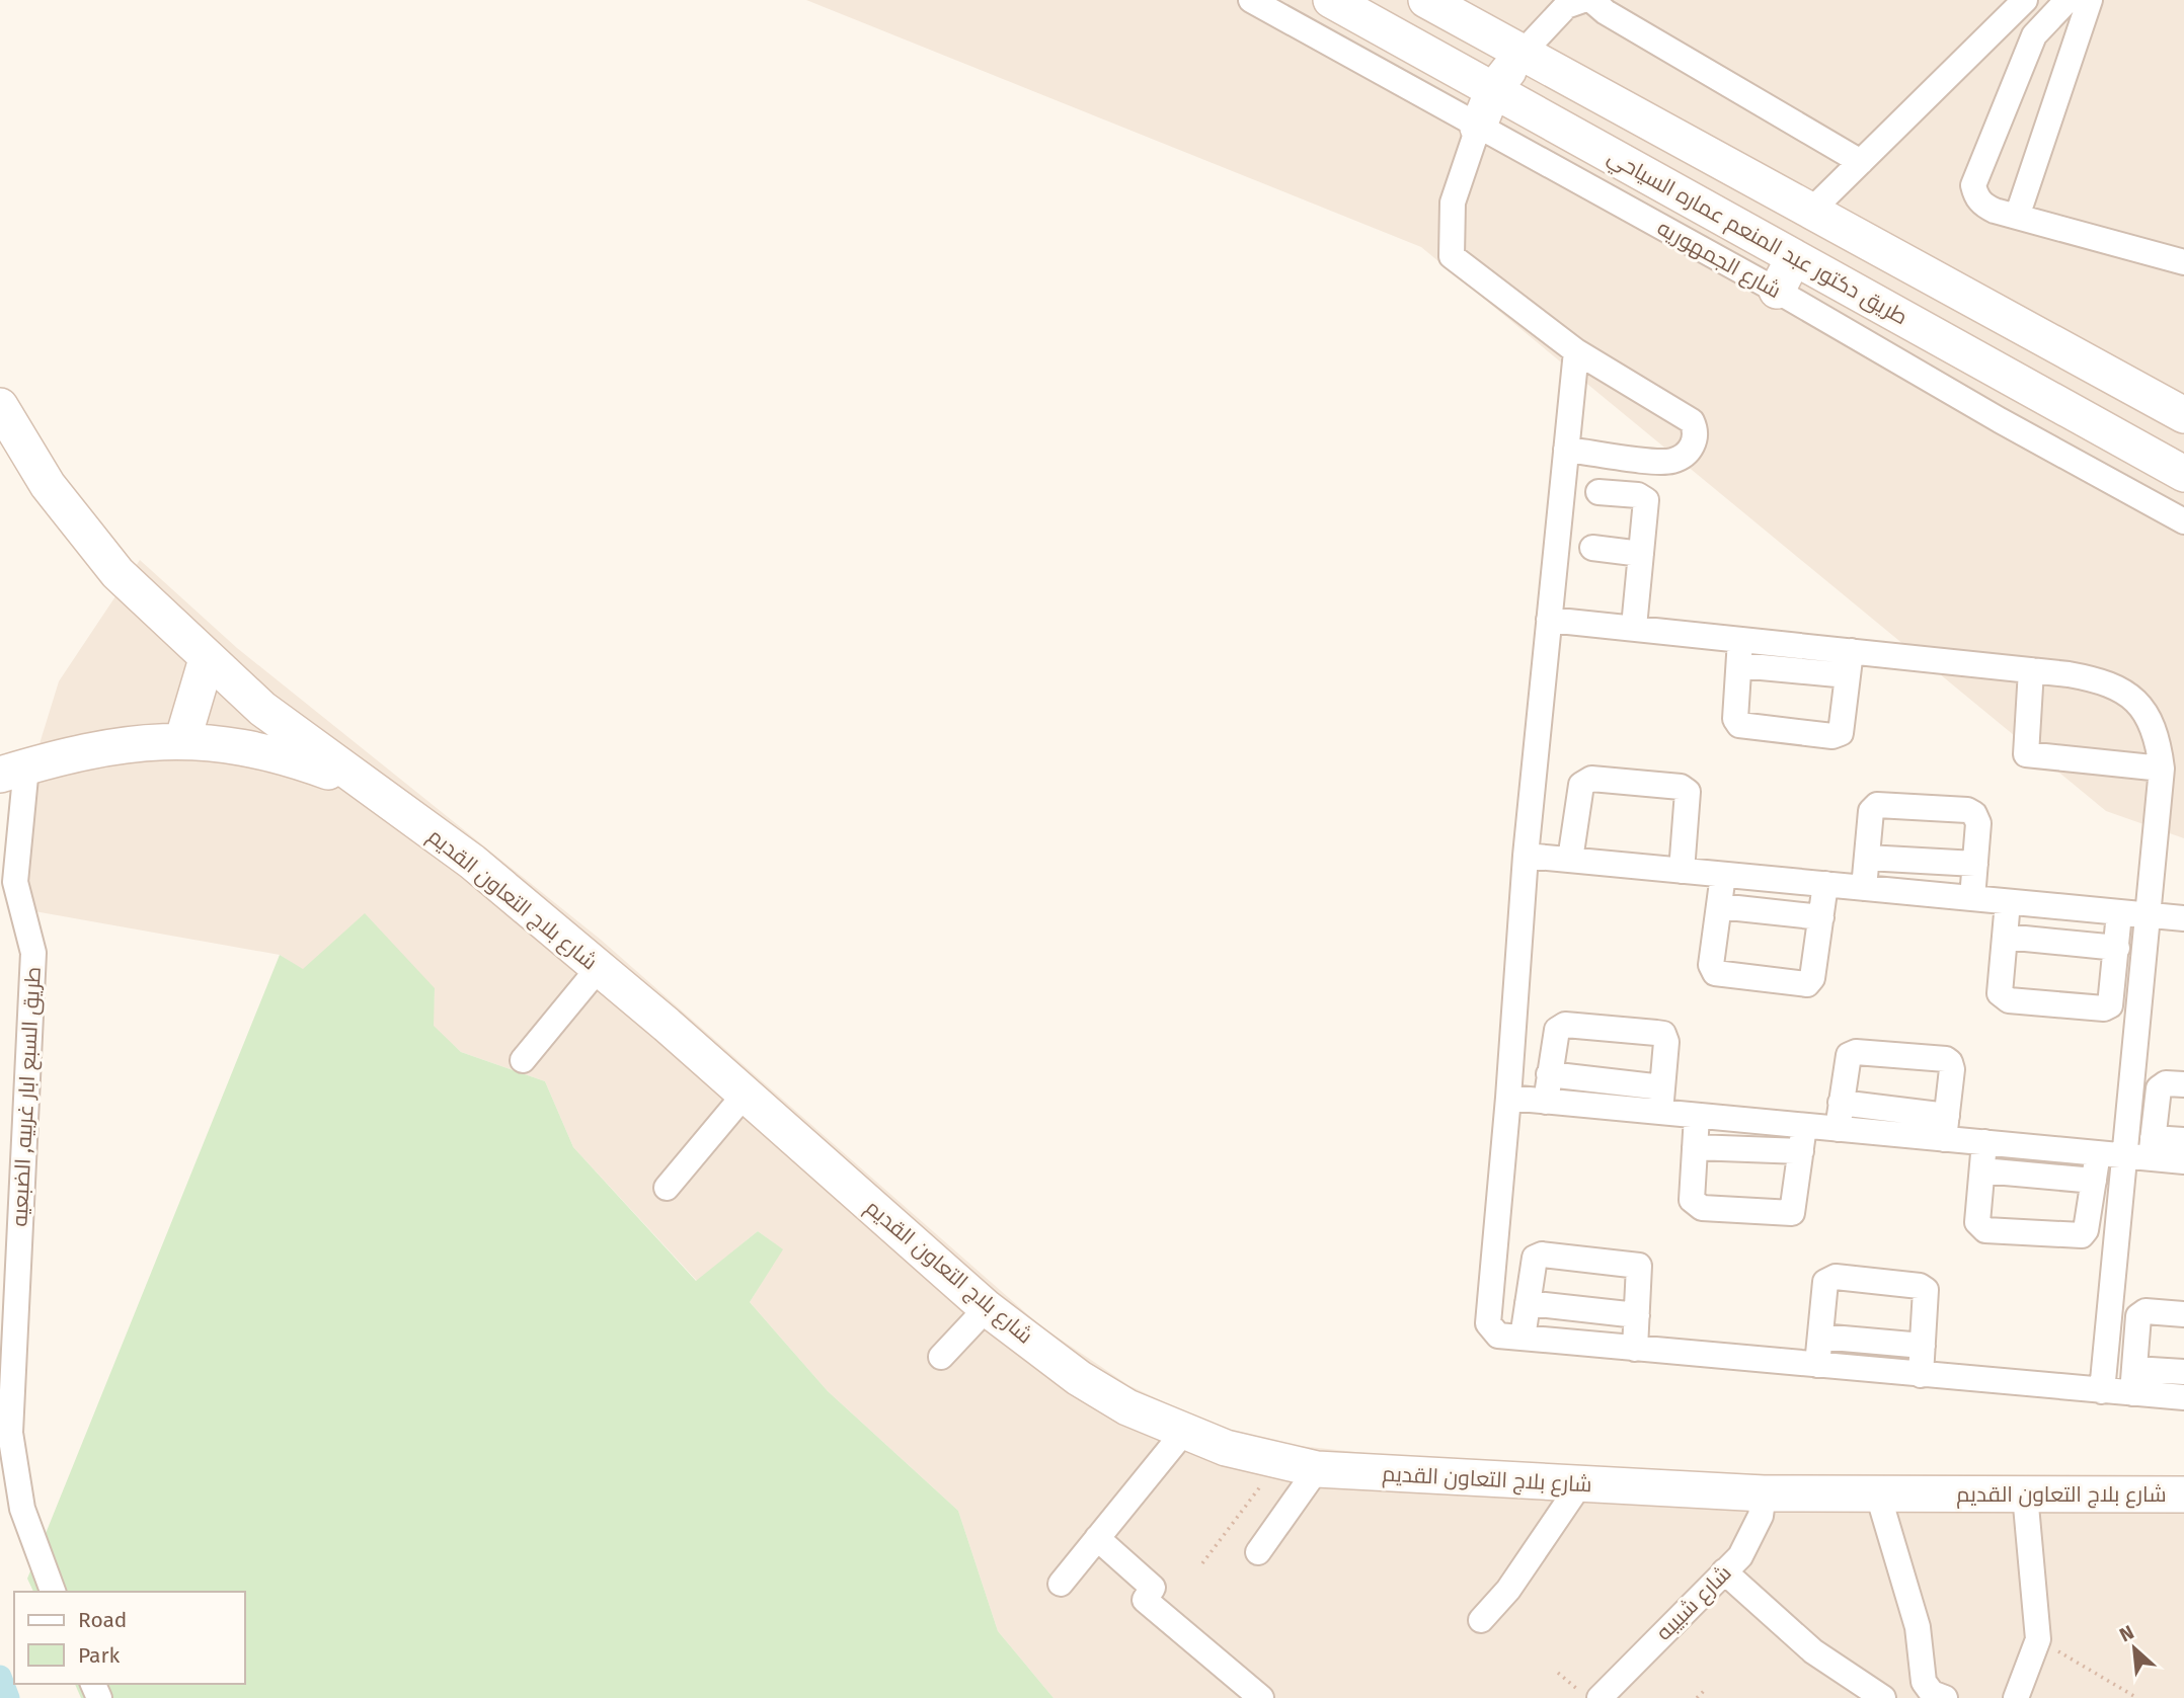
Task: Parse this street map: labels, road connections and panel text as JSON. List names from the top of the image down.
{
  "streets": {
    "street": [
      "طريق دكتور عبد المنعم عماره السياحي",
      "شارع الجمهوريه",
      "شارع بلاج التعاون القديم",
      "طريق السبع ابار غربيه, الضبعيه",
      "شارع شبيبه"
    ]
  },
  "crossings": [
    ["شارع بلاج التعاون القديم", "شارع شبيبه"]
  ],
  "legend": ["Road", "Park"],
  "north": "top left"
}
